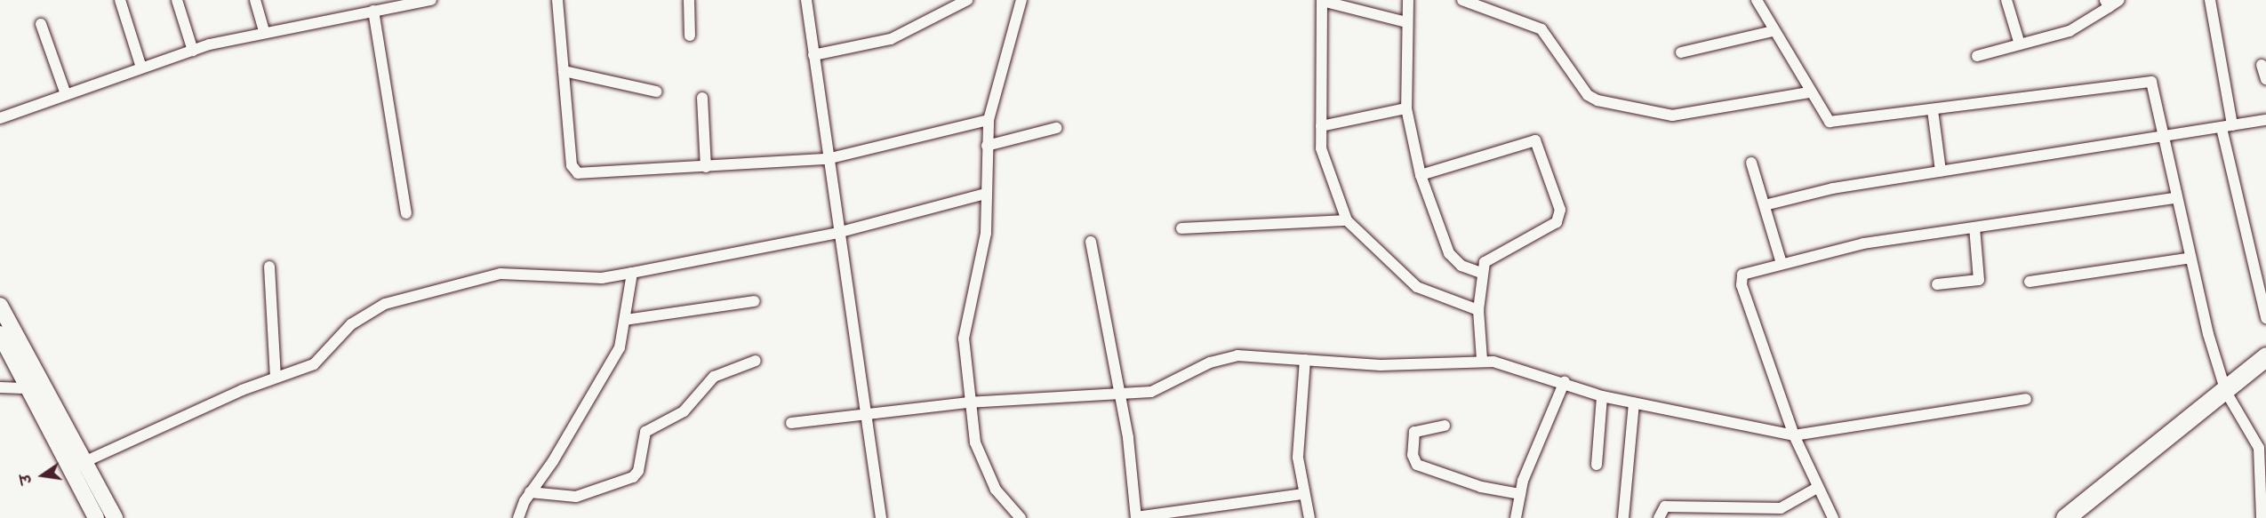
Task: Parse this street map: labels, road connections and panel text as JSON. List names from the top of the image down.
{
  "north": "left"
}
